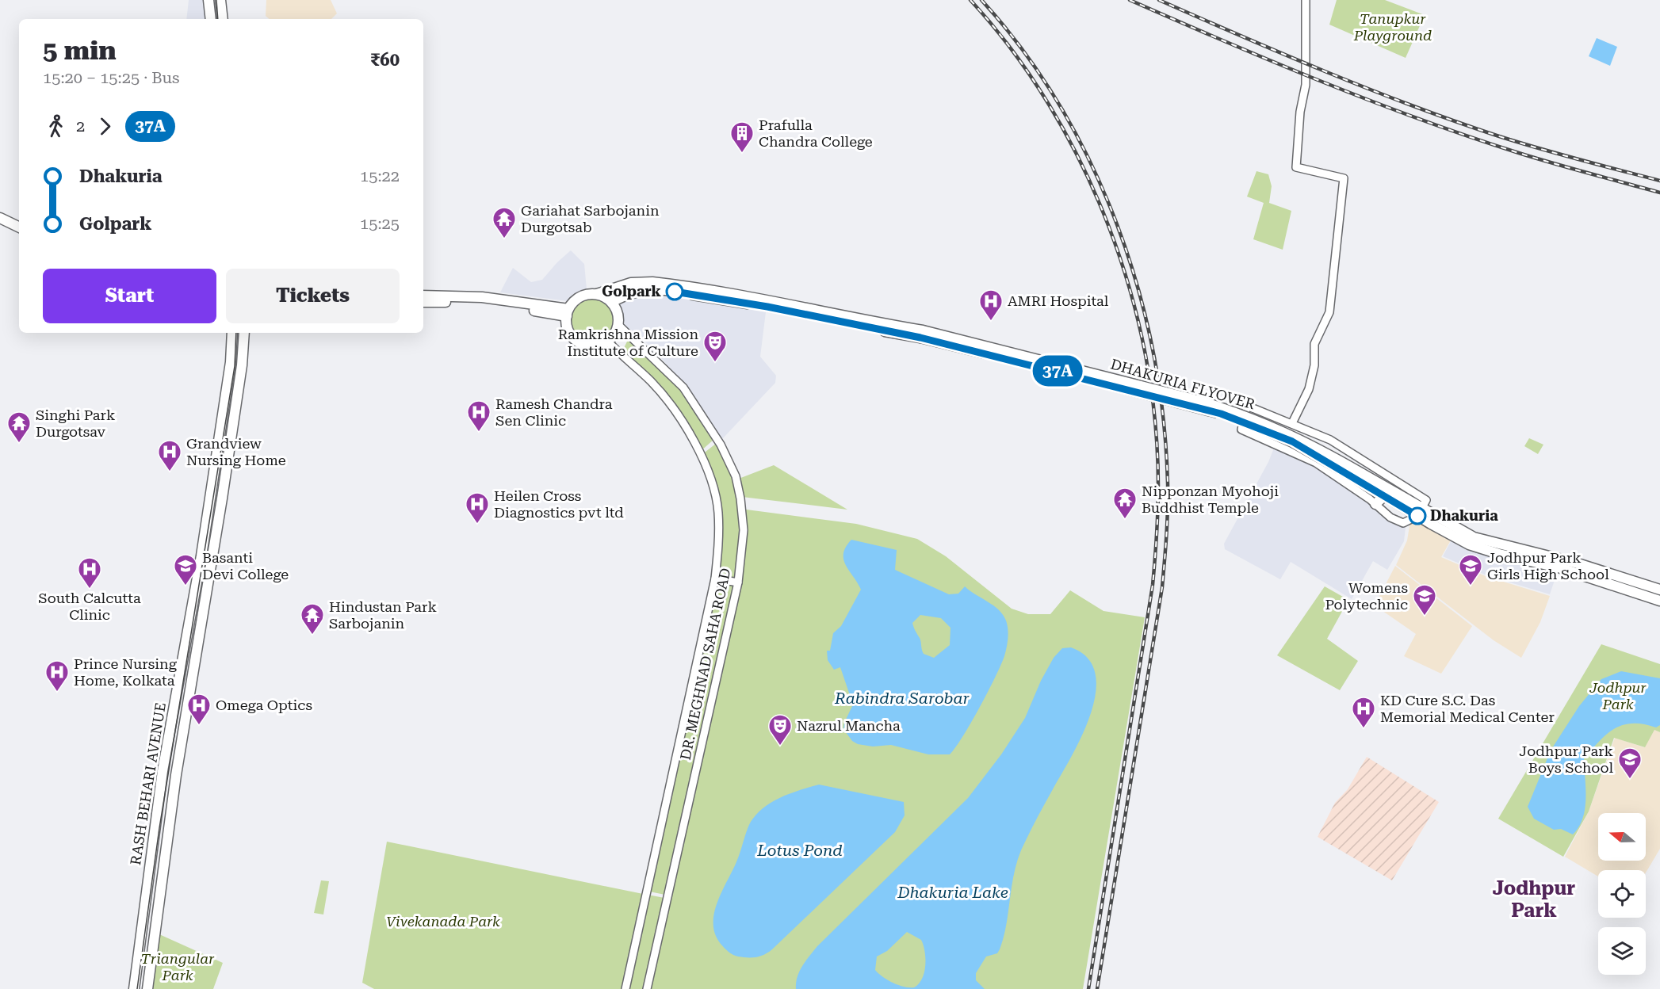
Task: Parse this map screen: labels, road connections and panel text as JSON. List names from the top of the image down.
{
  "streets": {
    "main road": ["DHAKURIA FLYOVER", "RASH BEHARI AVENUE"],
    "street": ["DR. MEGHNAD SAHA ROAD"]
  },
  "districts": ["Jodhpur Park"],
  "water": ["Rabindra Sarobar", "Lotus Pond", "Dhakuria Lake"],
  "parks": [
    "Tanupkur Playground",
    "Jodhpur Park",
    "Vivekanada Park",
    "Triangular Park"
  ],
  "places": {
    "building": ["Prafulla Chandra College"],
    "temple": [
      "Gariahat Sarbojanin Durgotsab",
      "Singhi Park Durgotsav",
      "Nipponzan Myohoji Buddhist Temple",
      "Hindustan Park Sarbojanin"
    ],
    "other": ["Golpark", "Dhakuria"],
    "hospital": [
      "AMRI Hospital",
      "Ramesh Chandra Sen Clinic",
      "Grandview Nursing Home",
      "Heilen Cross Diagnostics pvt ltd",
      "South Calcutta Clinic",
      "Prince Nursing Home, Kolkata",
      "Omega Optics",
      "KD Cure S.C. Das Memorial Medical Center"
    ],
    "theatre": ["Ramkrishna Mission Institute of Culture", "Nazrul Mancha"],
    "school or university": [
      "Basanti Devi College",
      "Jodhpur Park Girls High School",
      "Womens Polytechnic",
      "Jodhpur Park Boys School"
    ]
  },
  "lines": ["bus line 37A"],
  "north": "left",
  "page": {
    "on_map": "37A",
    "heading": ["5 min", "15:20 – 15:25 · Bus", "₹60"],
    "legs": ["2", "37A"],
    "list": [
      {
        "name": "Dhakuria",
        "value": "15:22"
      },
      {
        "name": "Golpark",
        "value": "15:25"
      }
    ],
    "buttons": ["Start", "Tickets"]
  }
}
